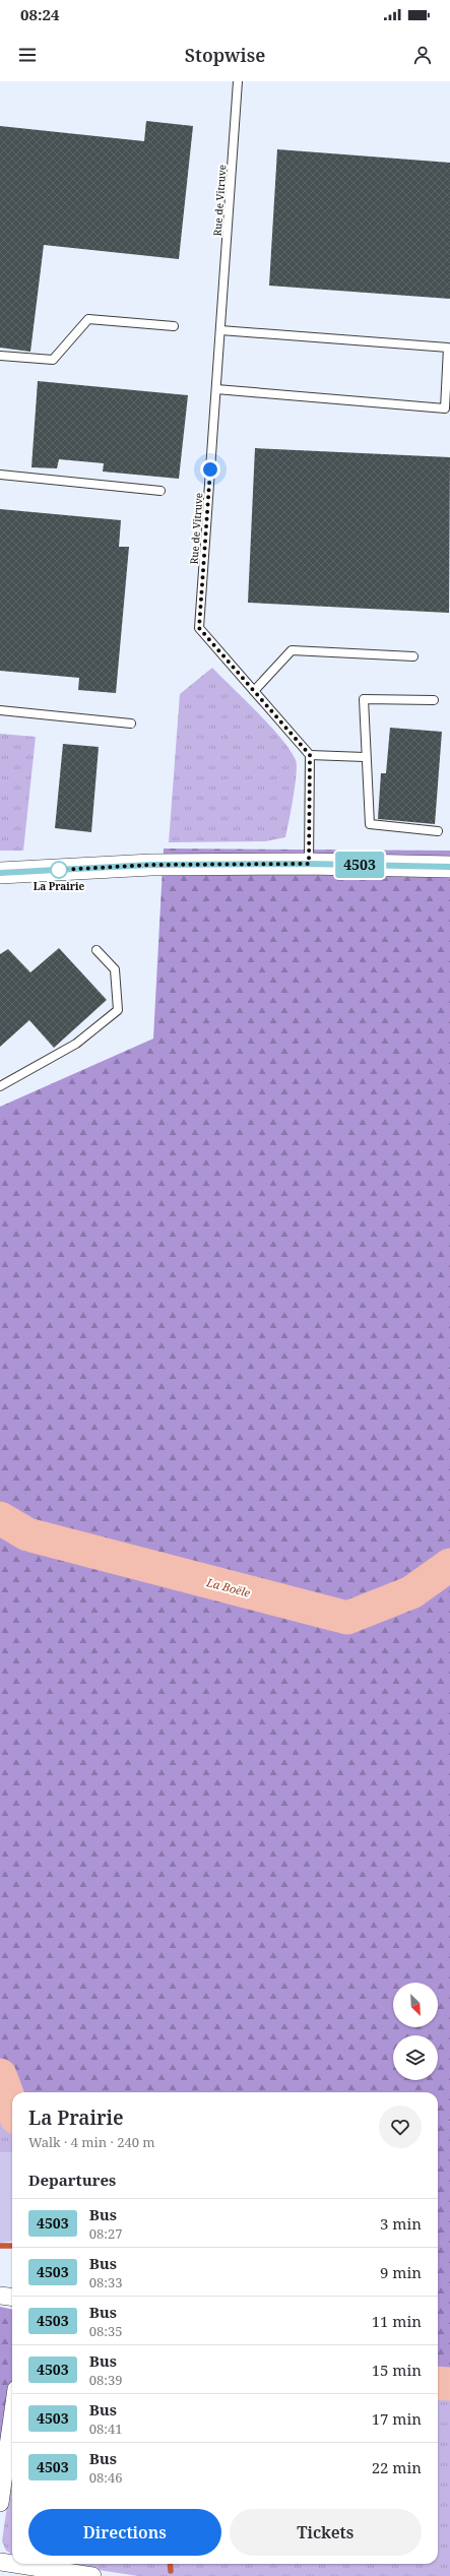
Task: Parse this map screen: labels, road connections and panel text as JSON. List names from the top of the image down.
{
  "streets": {
    "lane": ["Rue de Vitruve"]
  },
  "water": ["La Boële"],
  "places": ["La Prairie"],
  "lines": ["bus line 4503"],
  "north": "bottom right",
  "page": {
    "status": "08:24",
    "header": "Stopwise",
    "on_map": "4503",
    "heading": [
      ["La Prairie", "Walk · 4 min · 240 m"],
      "Departures"
    ],
    "list": [
      {
        "mark": "4503",
        "name": "Bus",
        "note": "08:27",
        "value": "3 min"
      },
      {
        "mark": "4503",
        "name": "Bus",
        "note": "08:33",
        "value": "9 min"
      },
      {
        "mark": "4503",
        "name": "Bus",
        "note": "08:35",
        "value": "11 min"
      },
      {
        "mark": "4503",
        "name": "Bus",
        "note": "08:39",
        "value": "15 min"
      },
      {
        "mark": "4503",
        "name": "Bus",
        "note": "08:41",
        "value": "17 min"
      },
      {
        "mark": "4503",
        "name": "Bus",
        "note": "08:46",
        "value": "22 min"
      }
    ],
    "buttons": ["Directions", "Tickets"]
  }
}
